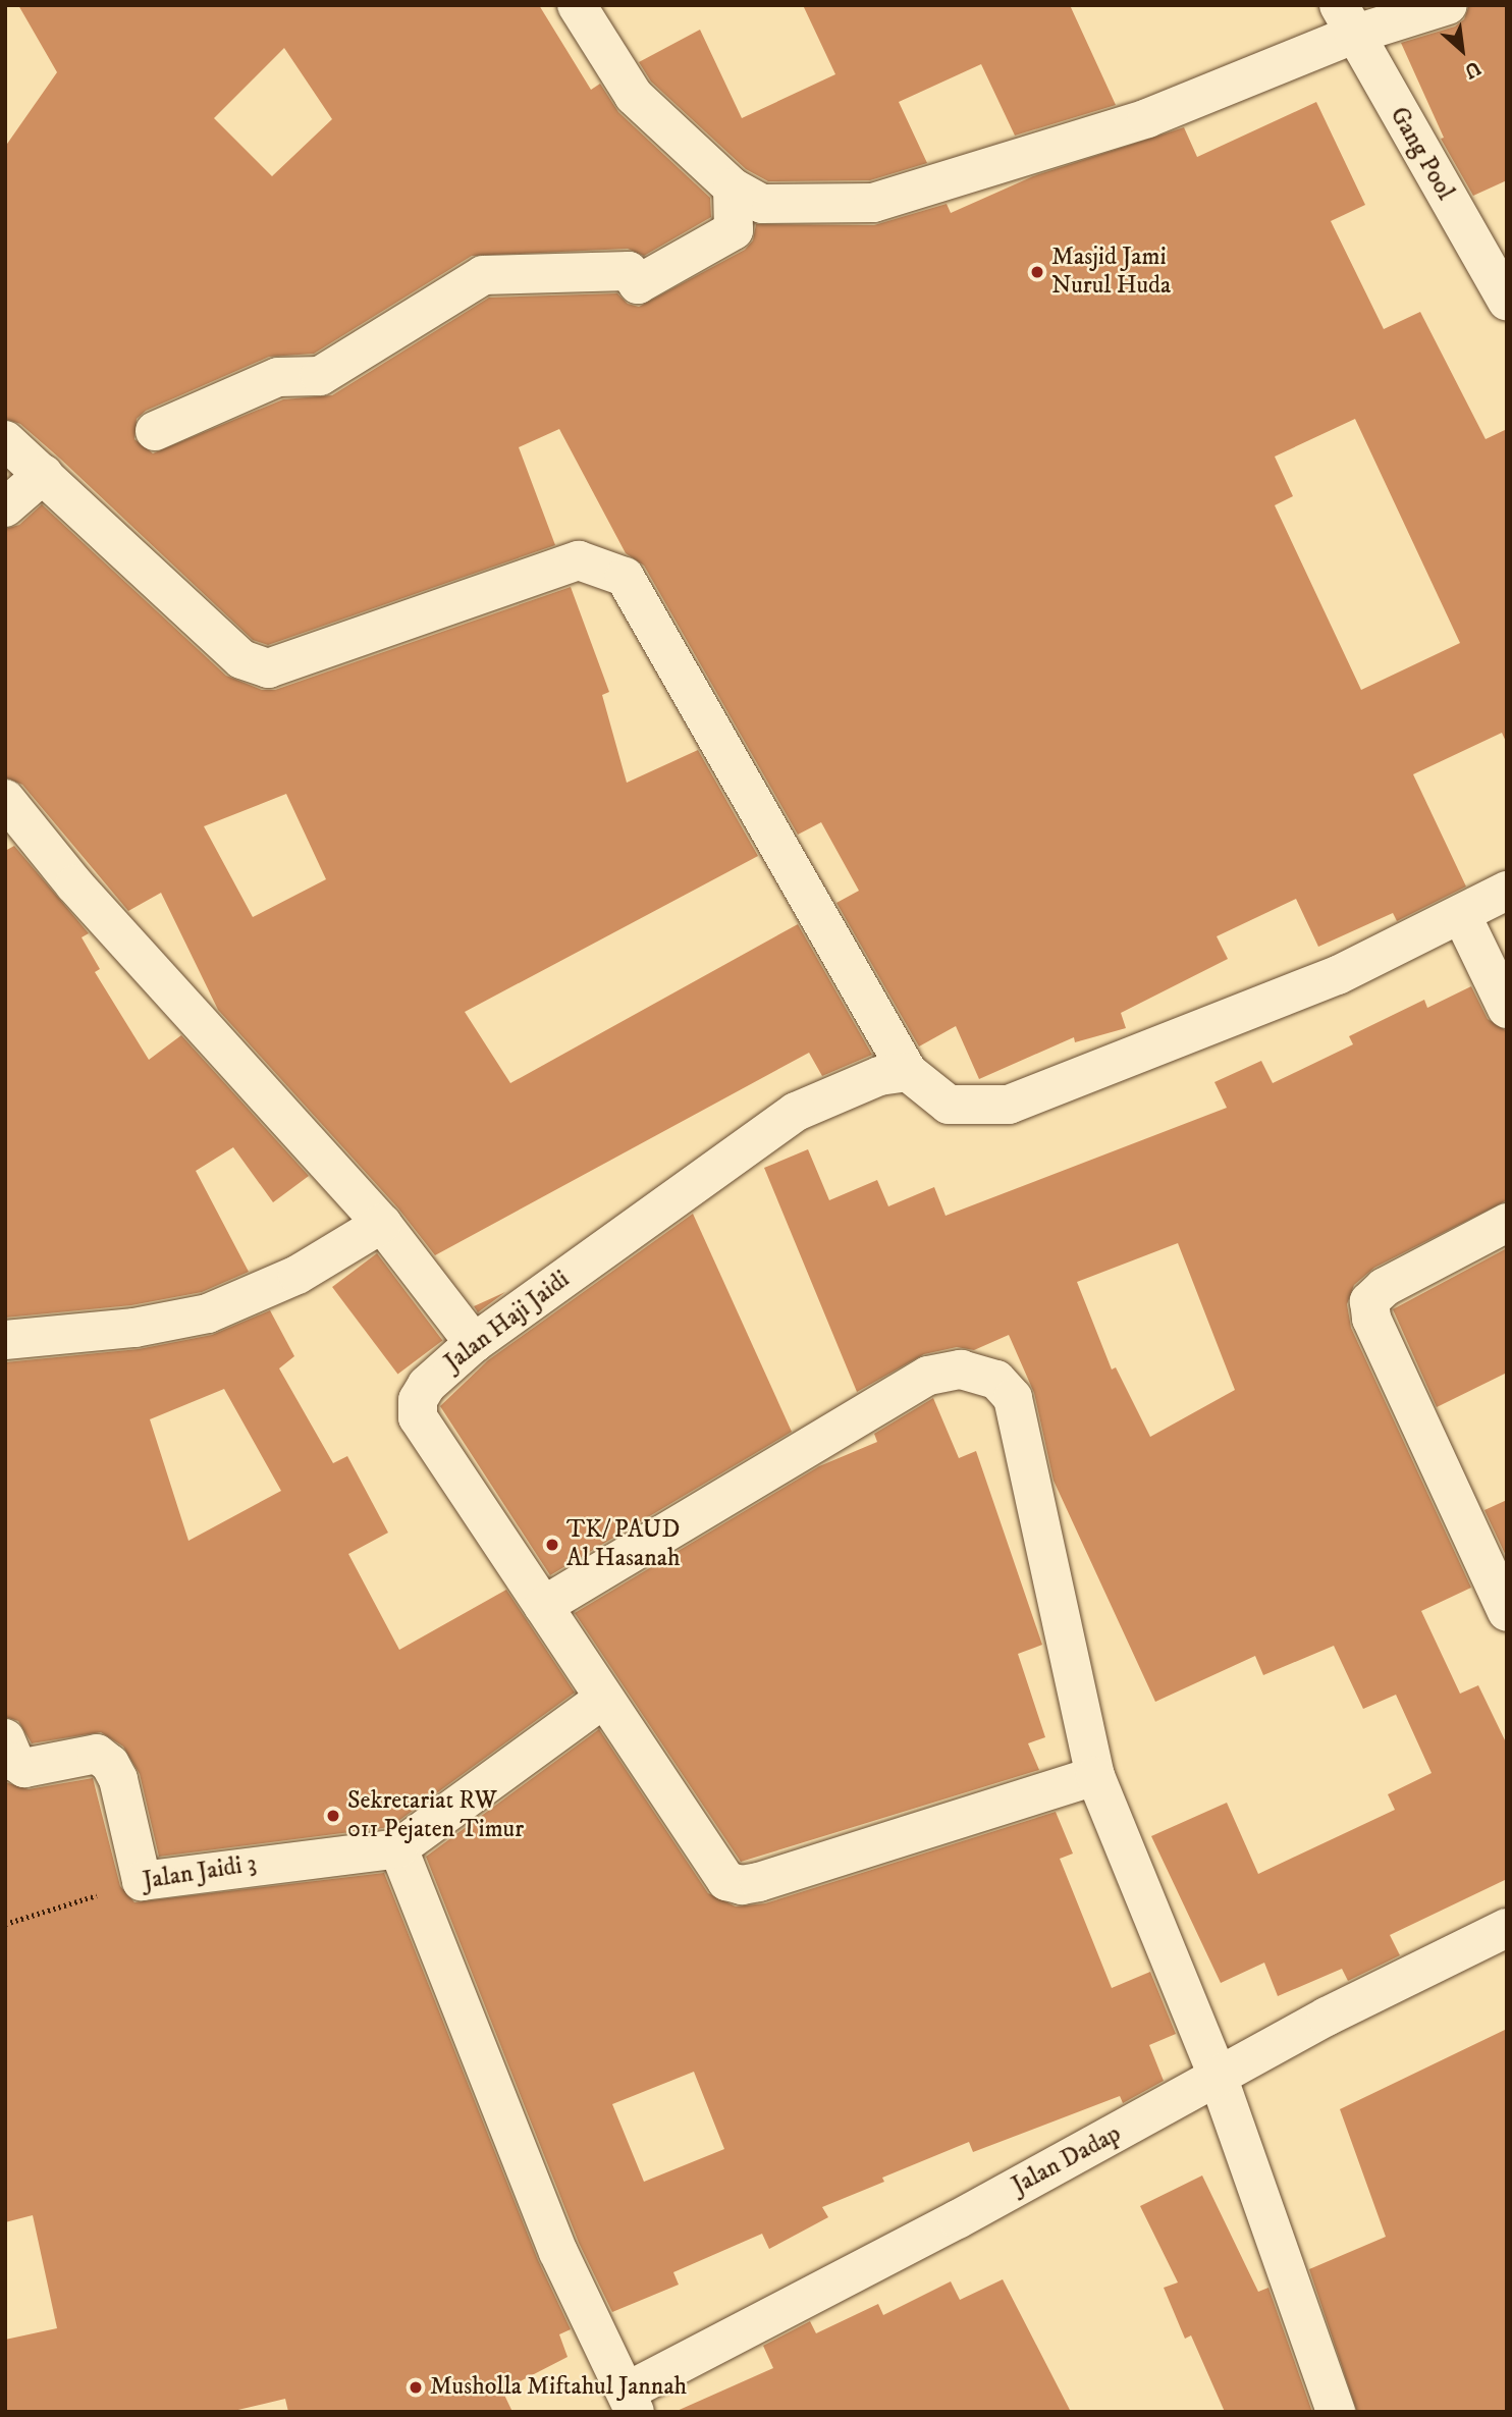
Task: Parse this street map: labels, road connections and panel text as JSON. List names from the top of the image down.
{
  "streets": {
    "street": [
      "Gang Pool",
      "Jalan Haji Jaidi",
      "Jalan Jaidi 3",
      "Jalan Dadap"
    ]
  },
  "places": [
    "Masjid Jami Nurul Huda",
    "TK/ PAUD Al Hasanah",
    "Sekretariat RW 011 Pejaten Timur",
    "Musholla Miftahul Jannah"
  ],
  "north": "bottom right"
}
